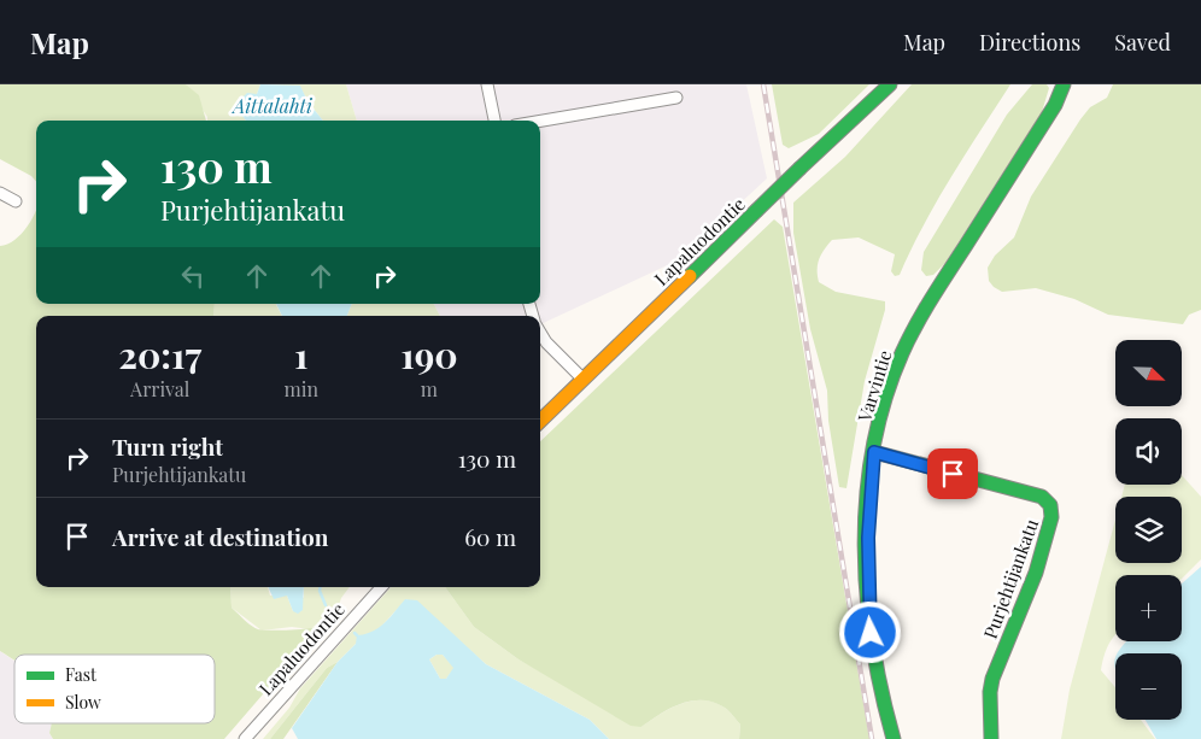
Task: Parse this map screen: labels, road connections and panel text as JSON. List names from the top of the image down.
{
  "streets": {
    "street": ["Lapaluodontie", "Varvintie", "Purjehtijankatu"]
  },
  "crossings": [
    ["Varvintie", "Purjehtijankatu"]
  ],
  "water": ["Aittalahti"],
  "legend": ["Fast", "Slow"],
  "north": "bottom right",
  "page": {
    "header": "Map",
    "nav": ["Map", "Directions", "Saved"],
    "turn": ["130 m", "Purjehtijankatu"],
    "eta": [
      "20:17",
      "Arrival",
      "1",
      "min",
      "190",
      "m"
    ],
    "map_buttons": ["+", "−"],
    "list": [
      {
        "name": "Turn right",
        "note": "Purjehtijankatu",
        "value": "130 m"
      },
      {
        "name": "Arrive at destination",
        "value": "60 m"
      }
    ]
  }
}
